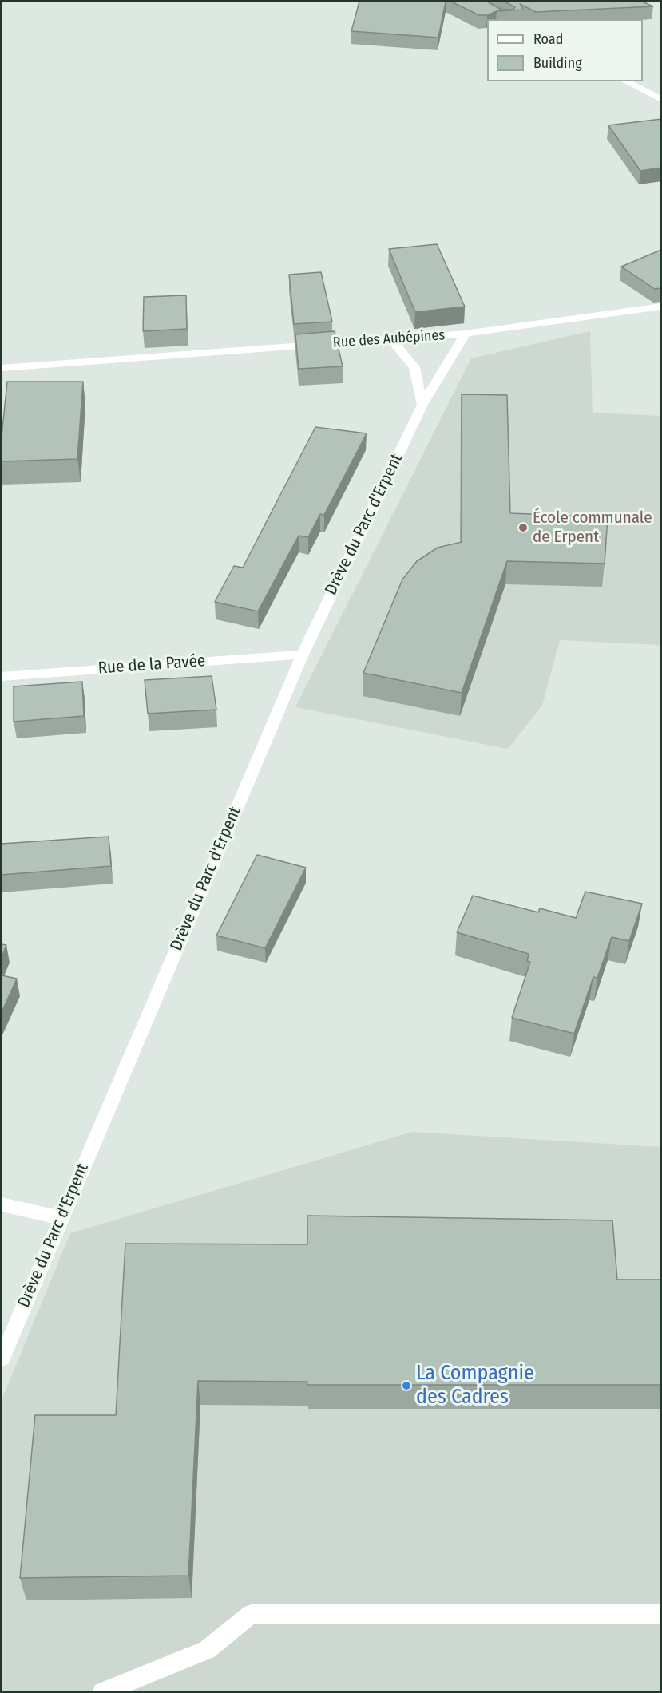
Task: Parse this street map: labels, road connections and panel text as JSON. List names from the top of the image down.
{
  "streets": {
    "street": ["Rue des Aubépines", "Drève du Parc d'Erpent", "Rue de la Pavée"]
  },
  "crossings": [
    ["Rue des Aubépines", "Drève du Parc d'Erpent"],
    ["Drève du Parc d'Erpent", "Rue de la Pavée"]
  ],
  "places": ["École communale de Erpent", "La Compagnie des Cadres"],
  "legend": ["Road", "Building"]
}
